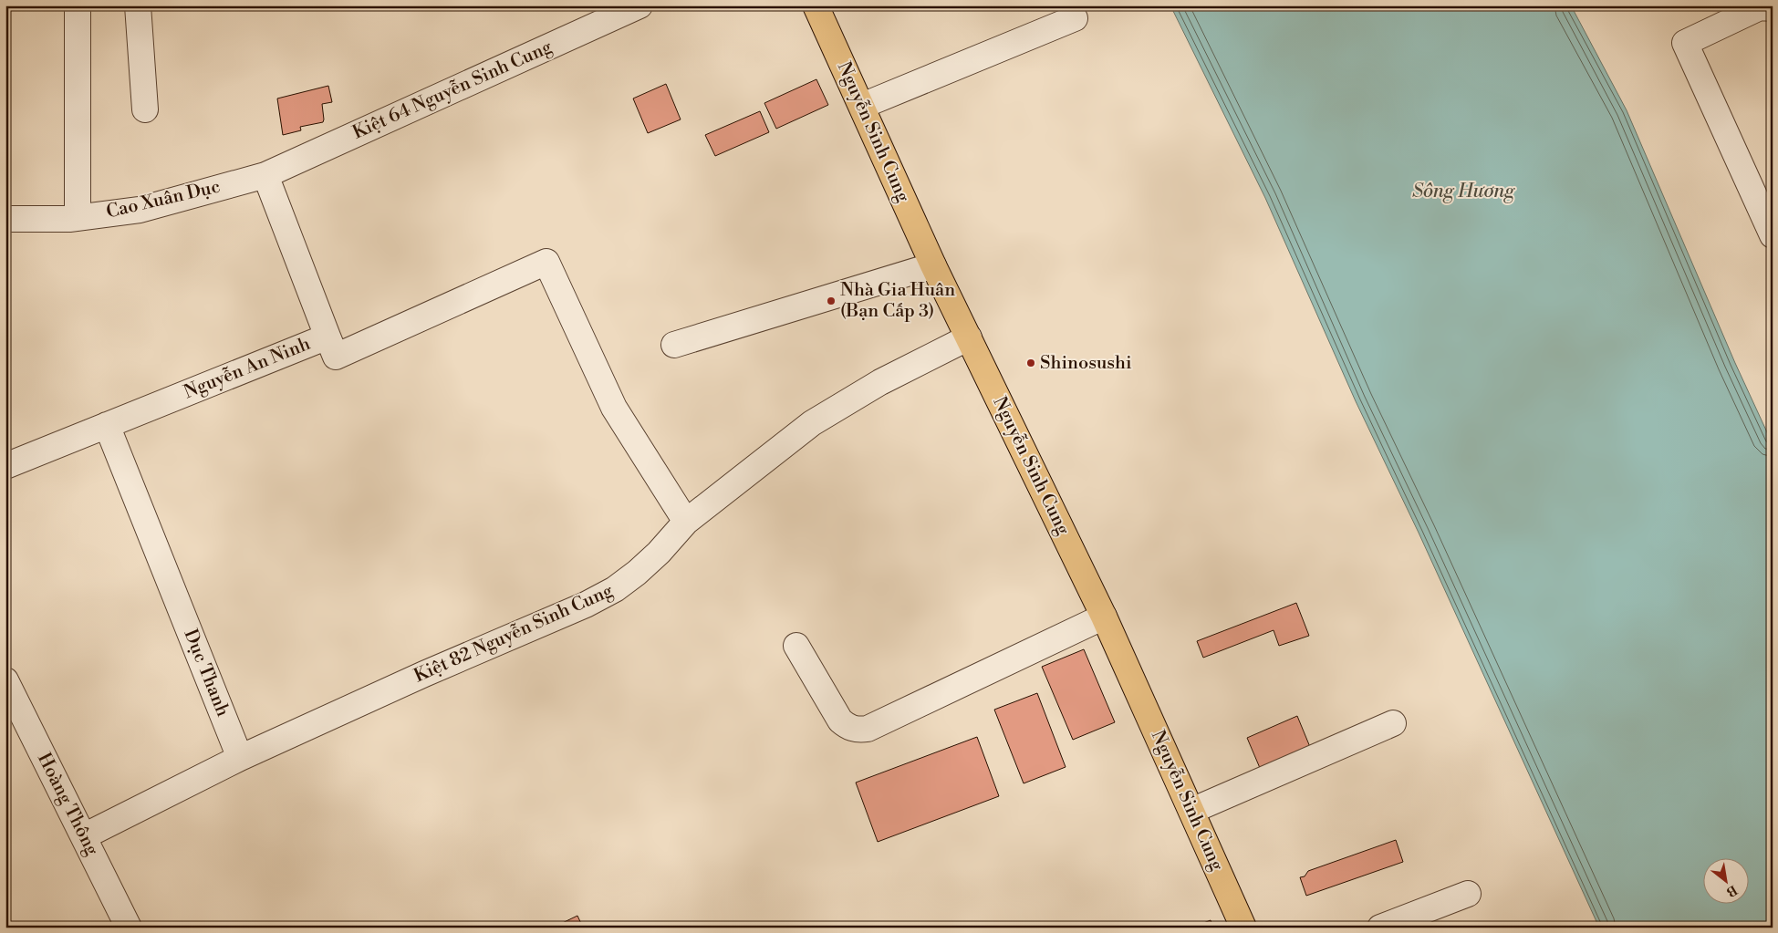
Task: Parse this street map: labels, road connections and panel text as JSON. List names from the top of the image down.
{
  "streets": {
    "main road": ["Nguyễn Sinh Cung"],
    "street": [
      "Kiệt 64 Nguyễn Sinh Cung",
      "Cao Xuân Dục",
      "Nguyễn An Ninh",
      "Kiệt 82 Nguyễn Sinh Cung",
      "Dục Thanh",
      "Hoàng Thông"
    ]
  },
  "crossings": [
    ["Kiệt 64 Nguyễn Sinh Cung", "Cao Xuân Dục"],
    ["Kiệt 64 Nguyễn Sinh Cung", "Nguyễn An Ninh"],
    ["Nguyễn Sinh Cung", "Kiệt 82 Nguyễn Sinh Cung"],
    ["Cao Xuân Dục", "Nguyễn An Ninh"],
    ["Nguyễn An Ninh", "Dục Thanh"],
    ["Kiệt 82 Nguyễn Sinh Cung", "Dục Thanh"]
  ],
  "water": ["Sông Hương"],
  "places": ["Nhà Gia Huân (Bạn Cấp 3)", "Shinosushi"],
  "north": "bottom right"
}
